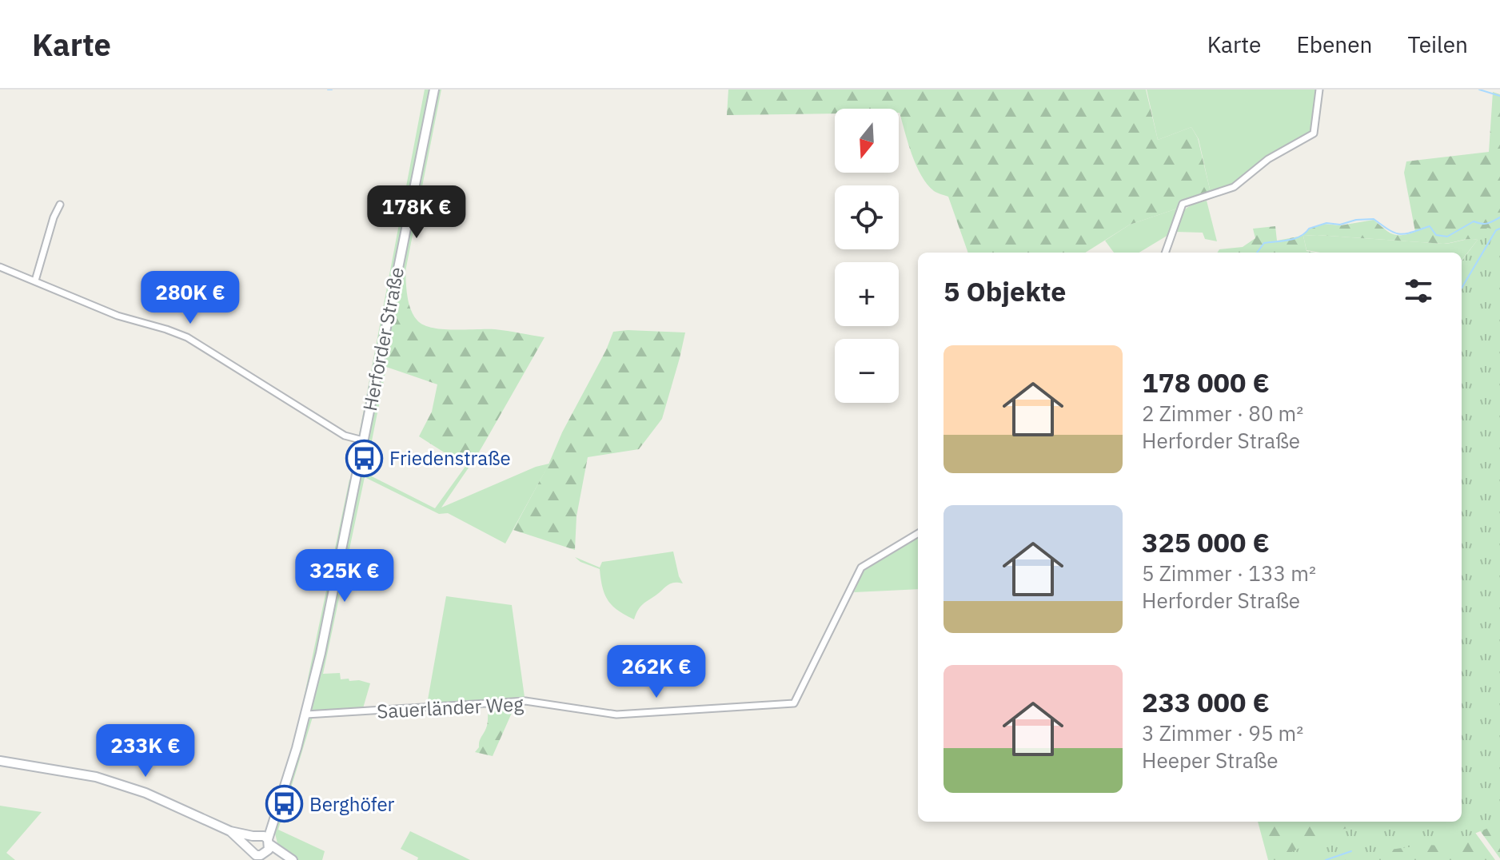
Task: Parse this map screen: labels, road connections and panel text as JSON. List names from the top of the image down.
{
  "streets": {
    "street": ["Herforder Straße", "Sauerländer Weg"]
  },
  "crossings": [
    ["Herforder Straße", "Sauerländer Weg"]
  ],
  "places": {
    "bus stop": ["Friedenstraße", "Berghöfer"]
  },
  "north": "bottom",
  "page": {
    "header": "Karte",
    "nav": ["Karte", "Ebenen", "Teilen"],
    "map_buttons": ["+", "−"],
    "price": [
      "178K €",
      "280K €",
      "325K €",
      "262K €",
      "233K €"
    ],
    "heading": "5 Objekte",
    "list": [
      {
        "name": "178 000 €",
        "note": "2 Zimmer · 80 m² · Herforder Straße"
      },
      {
        "name": "325 000 €",
        "note": "5 Zimmer · 133 m² · Herforder Straße"
      },
      {
        "name": "233 000 €",
        "note": "3 Zimmer · 95 m² · Heeper Straße"
      }
    ]
  }
}
